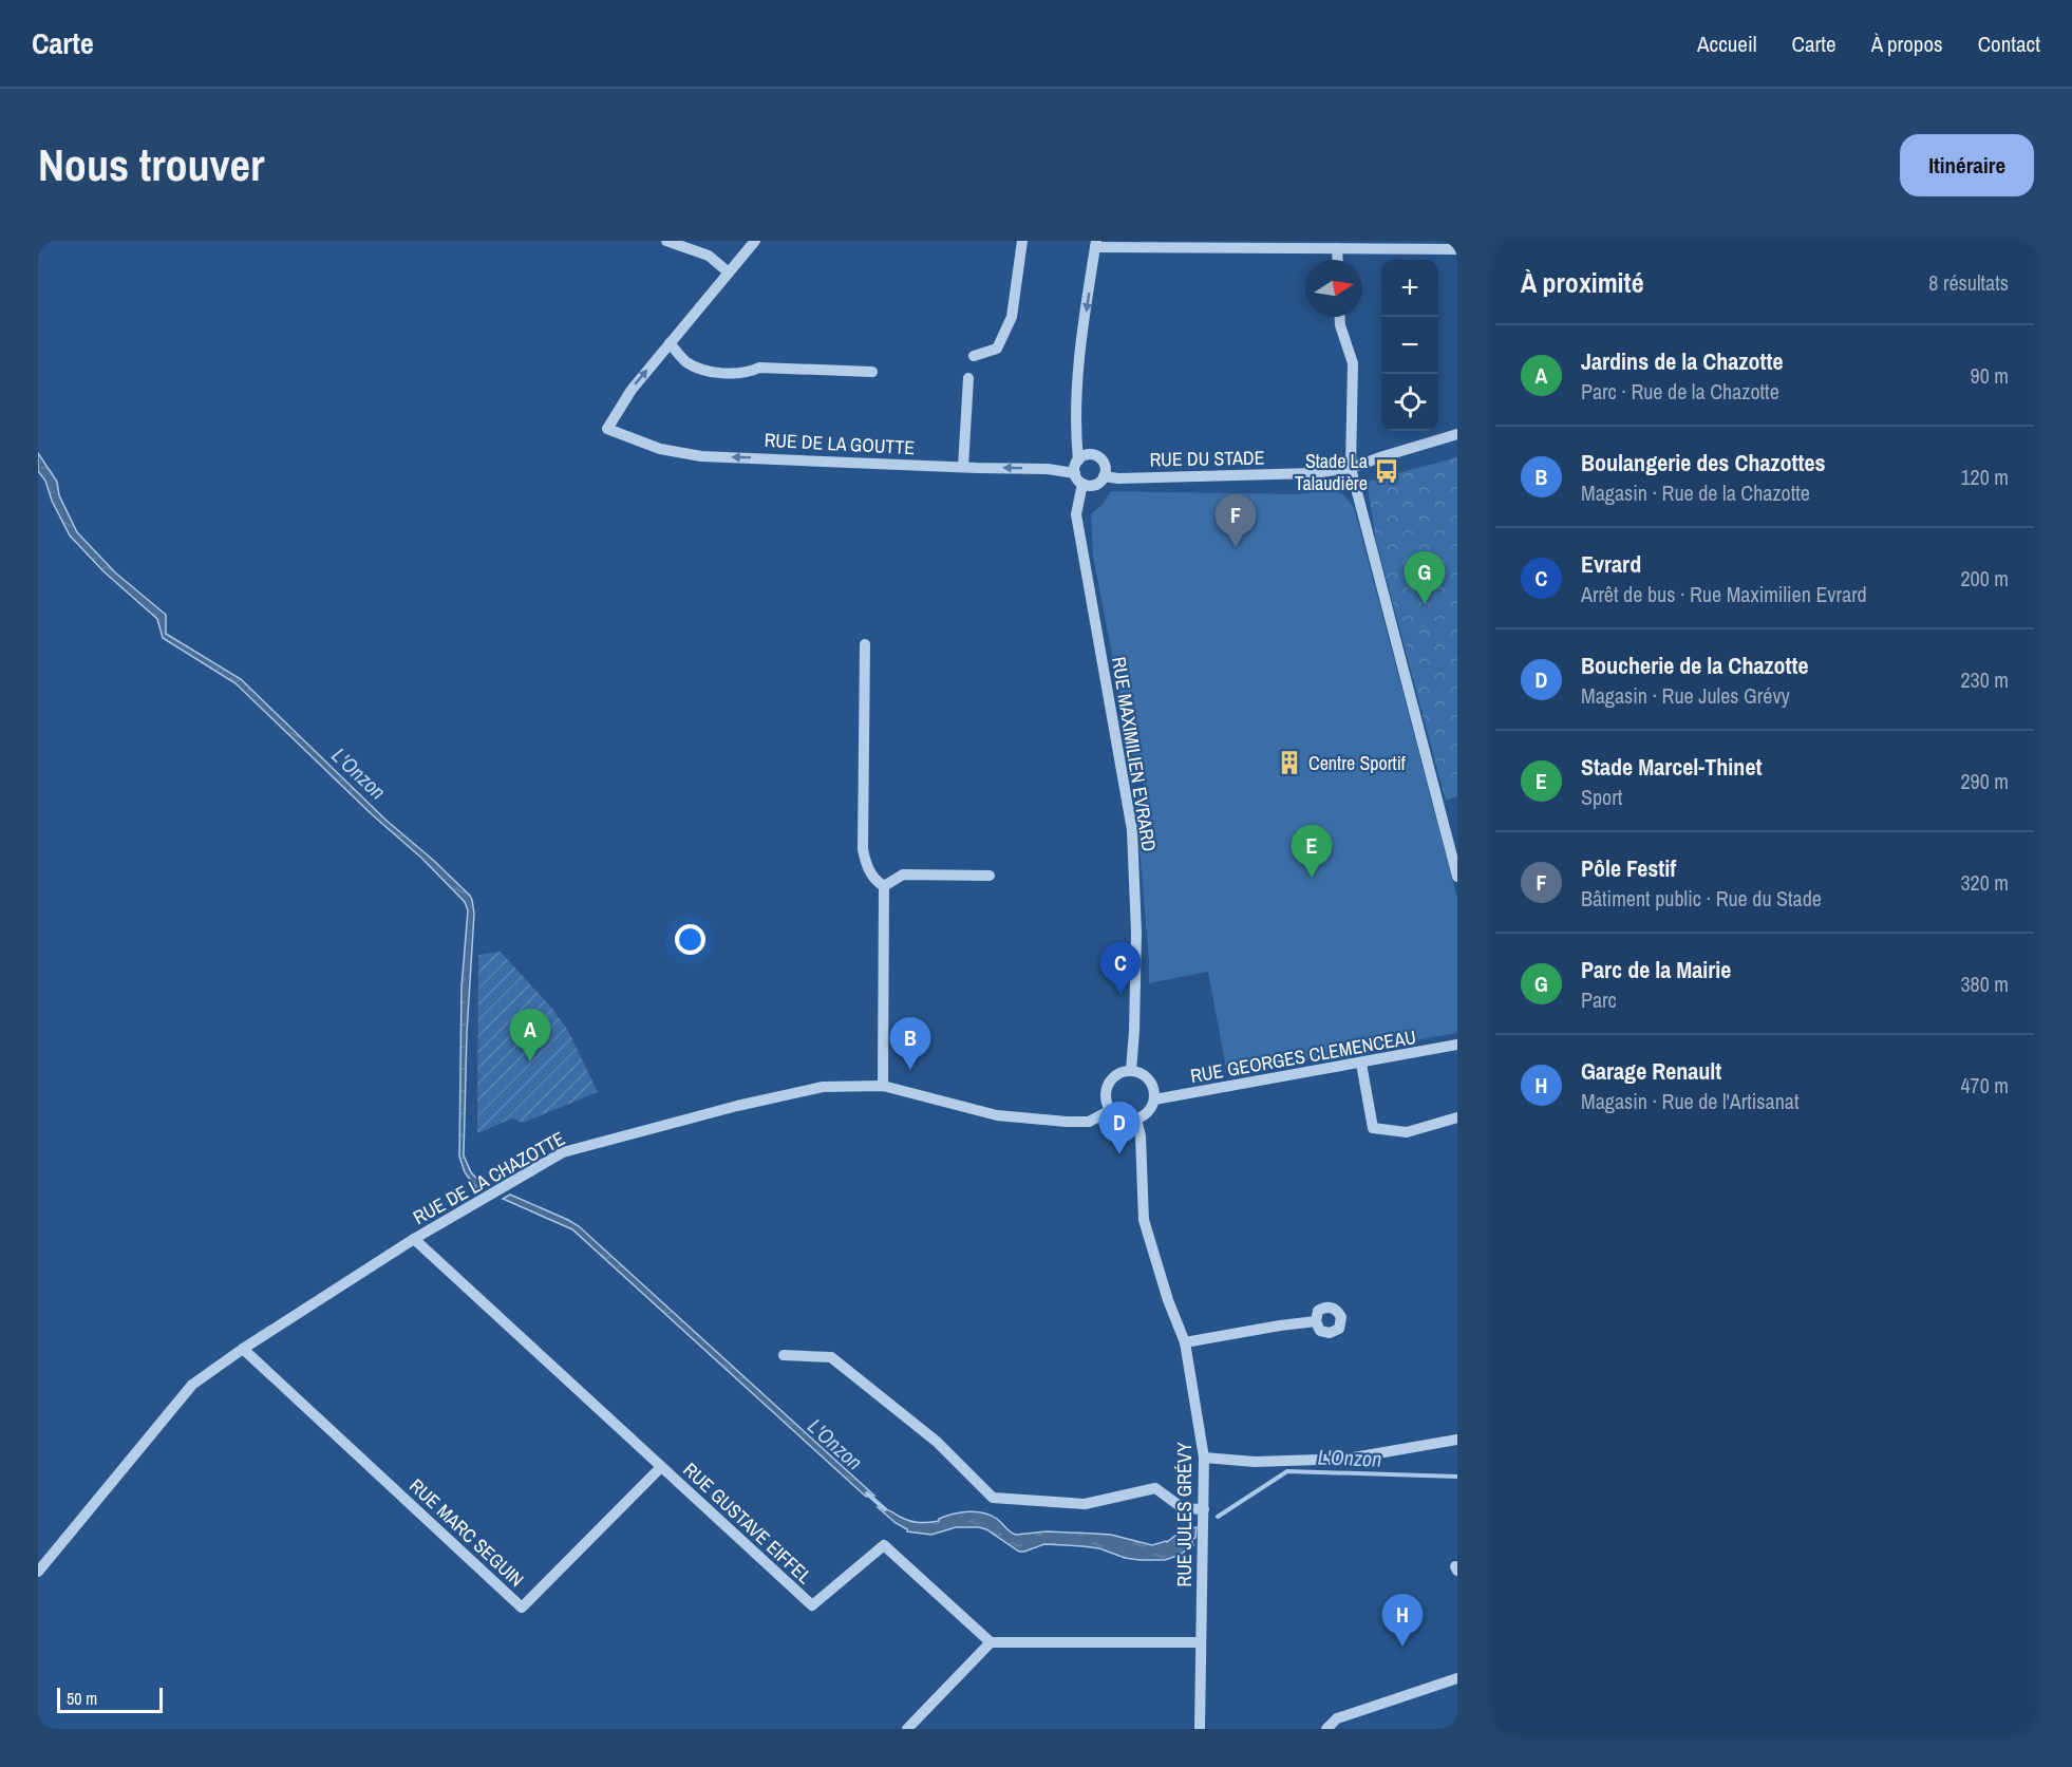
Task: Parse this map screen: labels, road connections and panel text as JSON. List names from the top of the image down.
{
  "streets": {
    "street": [
      "RUE DE LA GOUTTE",
      "RUE DU STADE",
      "RUE MAXIMILIEN EVRARD",
      "RUE GEORGES CLEMENCEAU",
      "RUE DE LA CHAZOTTE",
      "RUE JULES GRÉVY",
      "RUE GUSTAVE EIFFEL",
      "RUE MARC SEGUIN"
    ]
  },
  "crossings": [
    ["RUE DE LA GOUTTE", "RUE DU STADE"],
    ["RUE DE LA GOUTTE", "RUE MAXIMILIEN EVRARD"],
    ["RUE DU STADE", "RUE MAXIMILIEN EVRARD"],
    ["RUE MAXIMILIEN EVRARD", "RUE GEORGES CLEMENCEAU"],
    ["RUE MAXIMILIEN EVRARD", "RUE DE LA CHAZOTTE"],
    ["RUE MAXIMILIEN EVRARD", "RUE JULES GRÉVY"],
    ["RUE GEORGES CLEMENCEAU", "RUE DE LA CHAZOTTE"],
    ["RUE GEORGES CLEMENCEAU", "RUE JULES GRÉVY"],
    ["RUE DE LA CHAZOTTE", "RUE JULES GRÉVY"],
    ["RUE DE LA CHAZOTTE", "RUE GUSTAVE EIFFEL"],
    ["RUE DE LA CHAZOTTE", "RUE MARC SEGUIN"],
    ["RUE GUSTAVE EIFFEL", "RUE MARC SEGUIN"]
  ],
  "water": ["L'Onzon"],
  "places": {
    "bus stop": ["Stade La Talaudière"],
    "building": ["Centre Sportif"]
  },
  "scale_bar": "50 m",
  "north": "right",
  "page": {
    "header": "Carte",
    "nav": [
      "Accueil",
      "Carte",
      "À propos",
      "Contact"
    ],
    "buttons": "Itinéraire",
    "title": "Nous trouver",
    "heading": ["À proximité", "8 résultats"],
    "map_buttons": ["+", "−"],
    "list": [
      {
        "mark": "A",
        "name": "Jardins de la Chazotte",
        "note": "Parc · Rue de la Chazotte",
        "value": "90 m"
      },
      {
        "mark": "B",
        "name": "Boulangerie des Chazottes",
        "note": "Magasin · Rue de la Chazotte",
        "value": "120 m"
      },
      {
        "mark": "C",
        "name": "Evrard",
        "note": "Arrêt de bus · Rue Maximilien Evrard",
        "value": "200 m"
      },
      {
        "mark": "D",
        "name": "Boucherie de la Chazotte",
        "note": "Magasin · Rue Jules Grévy",
        "value": "230 m"
      },
      {
        "mark": "E",
        "name": "Stade Marcel-Thinet",
        "note": "Sport",
        "value": "290 m"
      },
      {
        "mark": "F",
        "name": "Pôle Festif",
        "note": "Bâtiment public · Rue du Stade",
        "value": "320 m"
      },
      {
        "mark": "G",
        "name": "Parc de la Mairie",
        "note": "Parc",
        "value": "380 m"
      },
      {
        "mark": "H",
        "name": "Garage Renault",
        "note": "Magasin · Rue de l'Artisanat",
        "value": "470 m"
      }
    ],
    "pins": [
      "F",
      "G",
      "E",
      "C",
      "A",
      "B",
      "D",
      "H"
    ],
    "scale": "50 m"
  }
}
